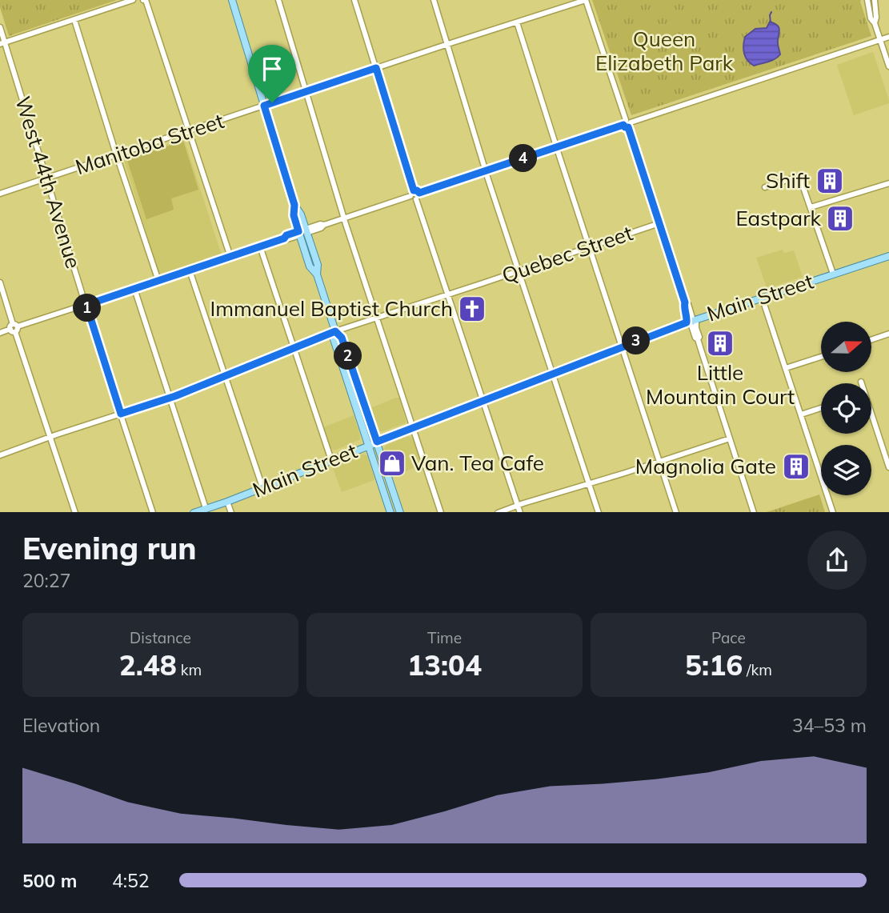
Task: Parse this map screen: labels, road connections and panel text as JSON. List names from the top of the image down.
{
  "streets": {
    "main road": ["Main Street"],
    "street": ["Manitoba Street", "West 44th Avenue", "Quebec Street"]
  },
  "crossings": [
    ["Manitoba Street", "West 44th Avenue"],
    ["West 44th Avenue", "Quebec Street"]
  ],
  "parks": ["Queen Elizabeth Park"],
  "places": {
    "building": [
      "Shift",
      "Eastpark",
      "Little Mountain Court",
      "Magnolia Gate"
    ],
    "church": ["Immanuel Baptist Church"],
    "shop": ["Van. Tea Cafe"]
  },
  "north": "right",
  "page": {
    "pins": [
      "4",
      "1",
      "3",
      "2"
    ],
    "heading": ["Evening run", "20:27"],
    "stats": [
      ["Distance", "2.48 km"],
      ["Time", "13:04"],
      ["Pace", "5:16 /km"]
    ],
    "chart": ["Elevation", "34–53 m"],
    "list": [
      {
        "name": "500 m",
        "note": "4:52"
      }
    ]
  }
}
